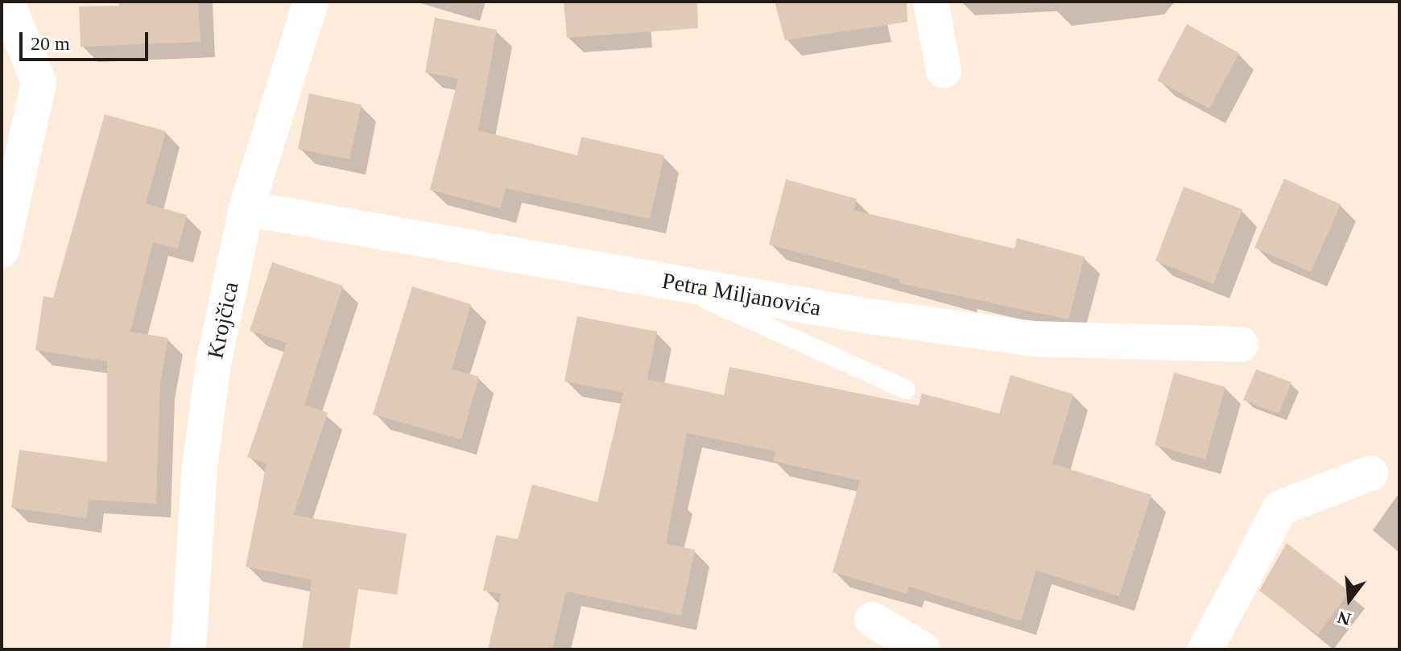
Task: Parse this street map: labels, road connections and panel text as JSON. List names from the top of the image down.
{
  "streets": {
    "street": ["Petra Miljanovića", "Krojčica"]
  },
  "crossings": [
    ["Petra Miljanovića", "Krojčica"]
  ],
  "scale_bar": "20 m",
  "north": "bottom"
}
